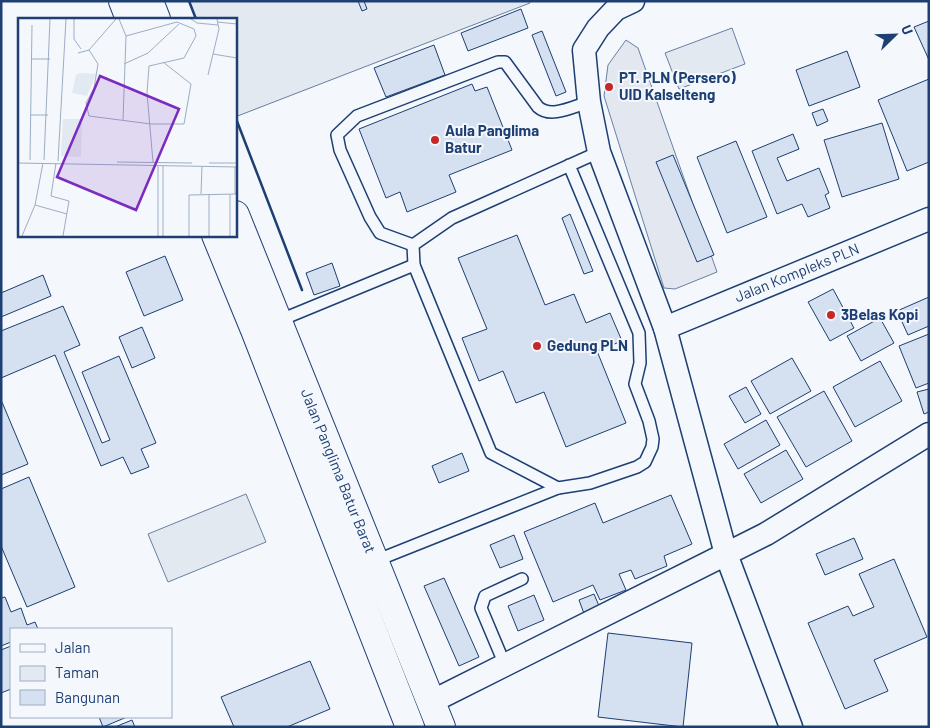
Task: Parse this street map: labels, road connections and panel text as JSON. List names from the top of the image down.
{
  "streets": {
    "main road": ["Jalan Panglima Batur Barat"],
    "street": ["Jalan Kompleks PLN"]
  },
  "places": [
    "PT. PLN (Persero) UID Kalselteng",
    "Aula Panglima Batur",
    "3Belas Kopi",
    "Gedung PLN"
  ],
  "legend": ["Jalan", "Taman", "Bangunan"],
  "north": "top right"
}
